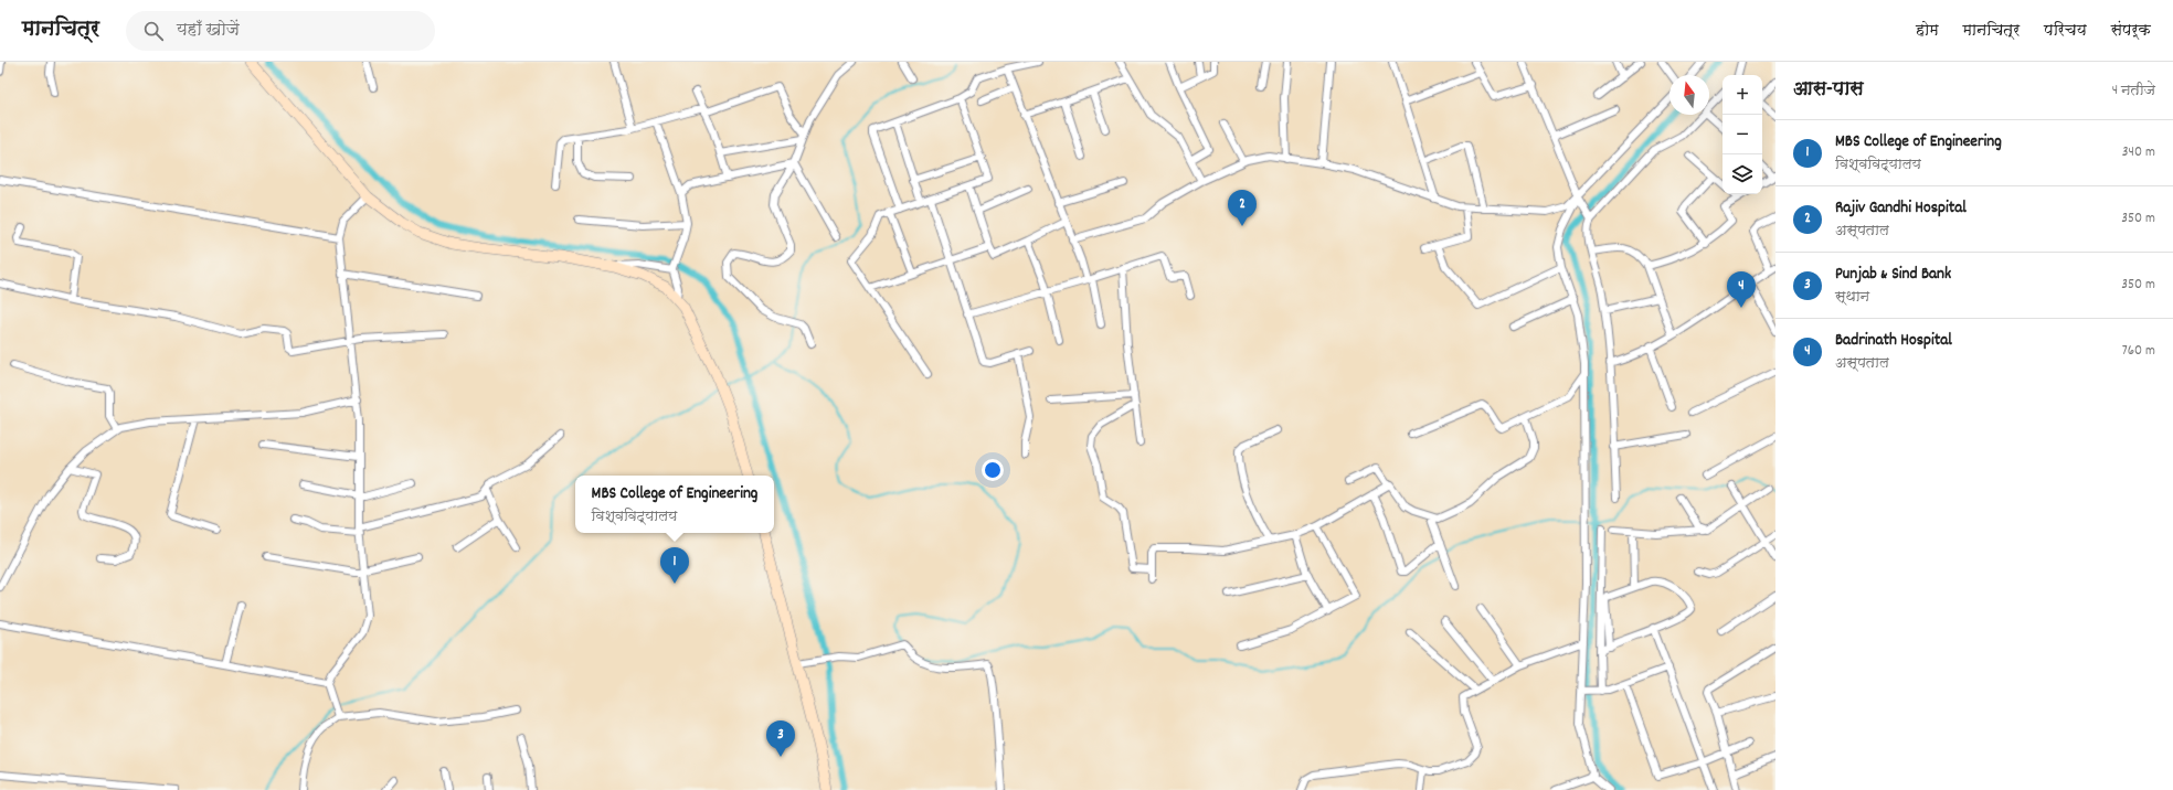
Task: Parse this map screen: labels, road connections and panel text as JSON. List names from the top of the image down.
{
  "north": "top",
  "page": {
    "header": "मानचित्र",
    "search": "यहाँ खोजें",
    "nav": [
      "होम",
      "मानचित्र",
      "परिचय",
      "संपर्क"
    ],
    "heading": ["आस-पास", "4 नतीजे"],
    "map_buttons": ["+", "−"],
    "list": [
      {
        "mark": "1",
        "name": "MBS College of Engineering",
        "note": "विश्वविद्यालय",
        "value": "340 m"
      },
      {
        "mark": "2",
        "name": "Rajiv Gandhi Hospital",
        "note": "अस्पताल",
        "value": "350 m"
      },
      {
        "mark": "3",
        "name": "Punjab & Sind Bank",
        "note": "स्थान",
        "value": "350 m"
      },
      {
        "mark": "4",
        "name": "Badrinath Hospital",
        "note": "अस्पताल",
        "value": "760 m"
      }
    ],
    "pins": [
      "2",
      "4",
      "1",
      "3"
    ],
    "popup": ["MBS College of Engineering", "विश्वविद्यालय"]
  }
}
